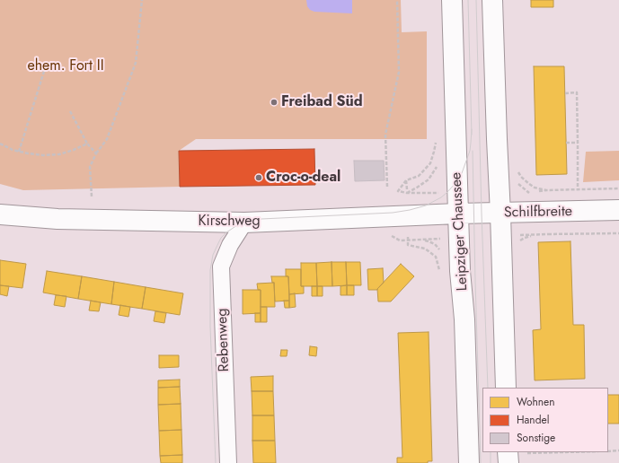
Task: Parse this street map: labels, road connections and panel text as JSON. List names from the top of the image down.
{
  "streets": {
    "main road": ["Schilfbreite", "Kirschweg", "Leipziger Chaussee"],
    "street": ["Rebenweg"]
  },
  "crossings": [
    ["Schilfbreite", "Kirschweg"],
    ["Schilfbreite", "Leipziger Chaussee"],
    ["Kirschweg", "Leipziger Chaussee"],
    ["Kirschweg", "Rebenweg"]
  ],
  "parks": ["ehem. Fort II"],
  "places": ["Freibad Süd", "Croc-o-deal"],
  "legend": ["Wohnen", "Handel", "Sonstige"]
}
